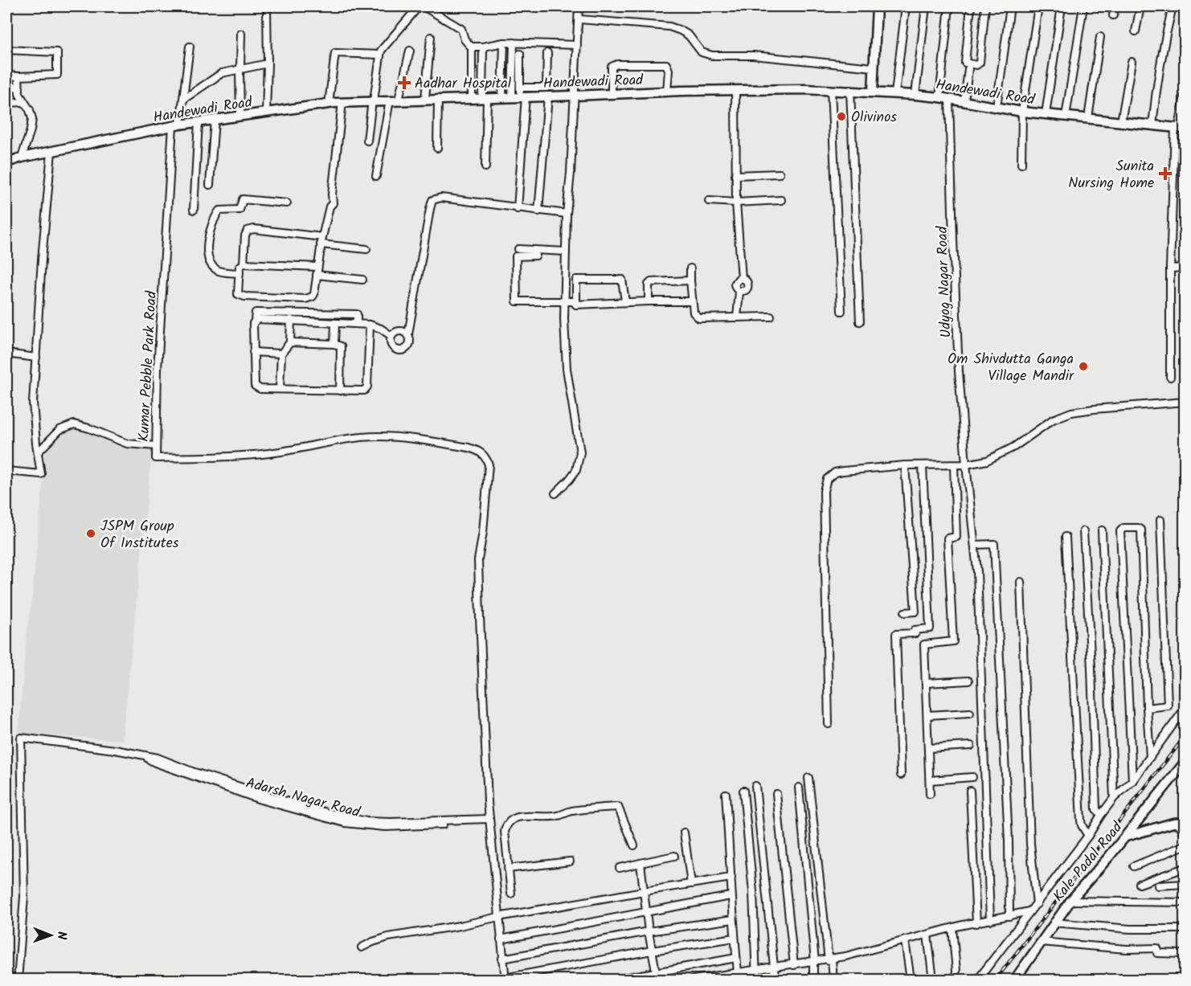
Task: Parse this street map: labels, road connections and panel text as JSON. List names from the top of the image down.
{
  "streets": {
    "main road": ["Handewadi Road", "Kale Padal Road"],
    "street": ["Udyog Nagar Road", "Kumar Pebble Park Road", "Adarsh Nagar Road"]
  },
  "crossings": [
    ["Handewadi Road", "Udyog Nagar Road"],
    ["Handewadi Road", "Kumar Pebble Park Road"],
    ["Kumar Pebble Park Road", "Adarsh Nagar Road"]
  ],
  "places": {
    "health": ["Aadhar Hospital", "Sunita Nursing Home"],
    "other": ["Olivinos", "Om Shivdutta Ganga Village Mandir", "JSPM Group Of Institutes"]
  },
  "north": "right"
}
